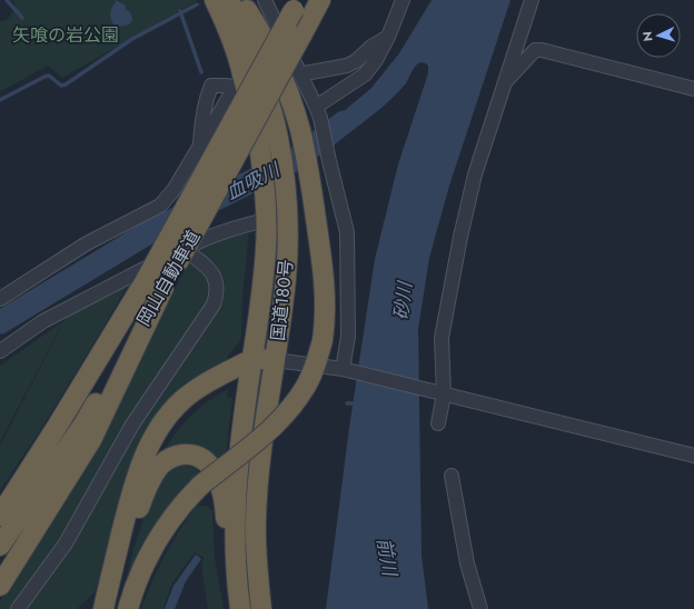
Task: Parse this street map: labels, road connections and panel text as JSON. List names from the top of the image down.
{
  "streets": {
    "highway": ["岡山自動車道", "国道180号"]
  },
  "water": ["血吸川", "砂川", "前川"],
  "parks": ["矢喰の岩公園"],
  "north": "left"
}
